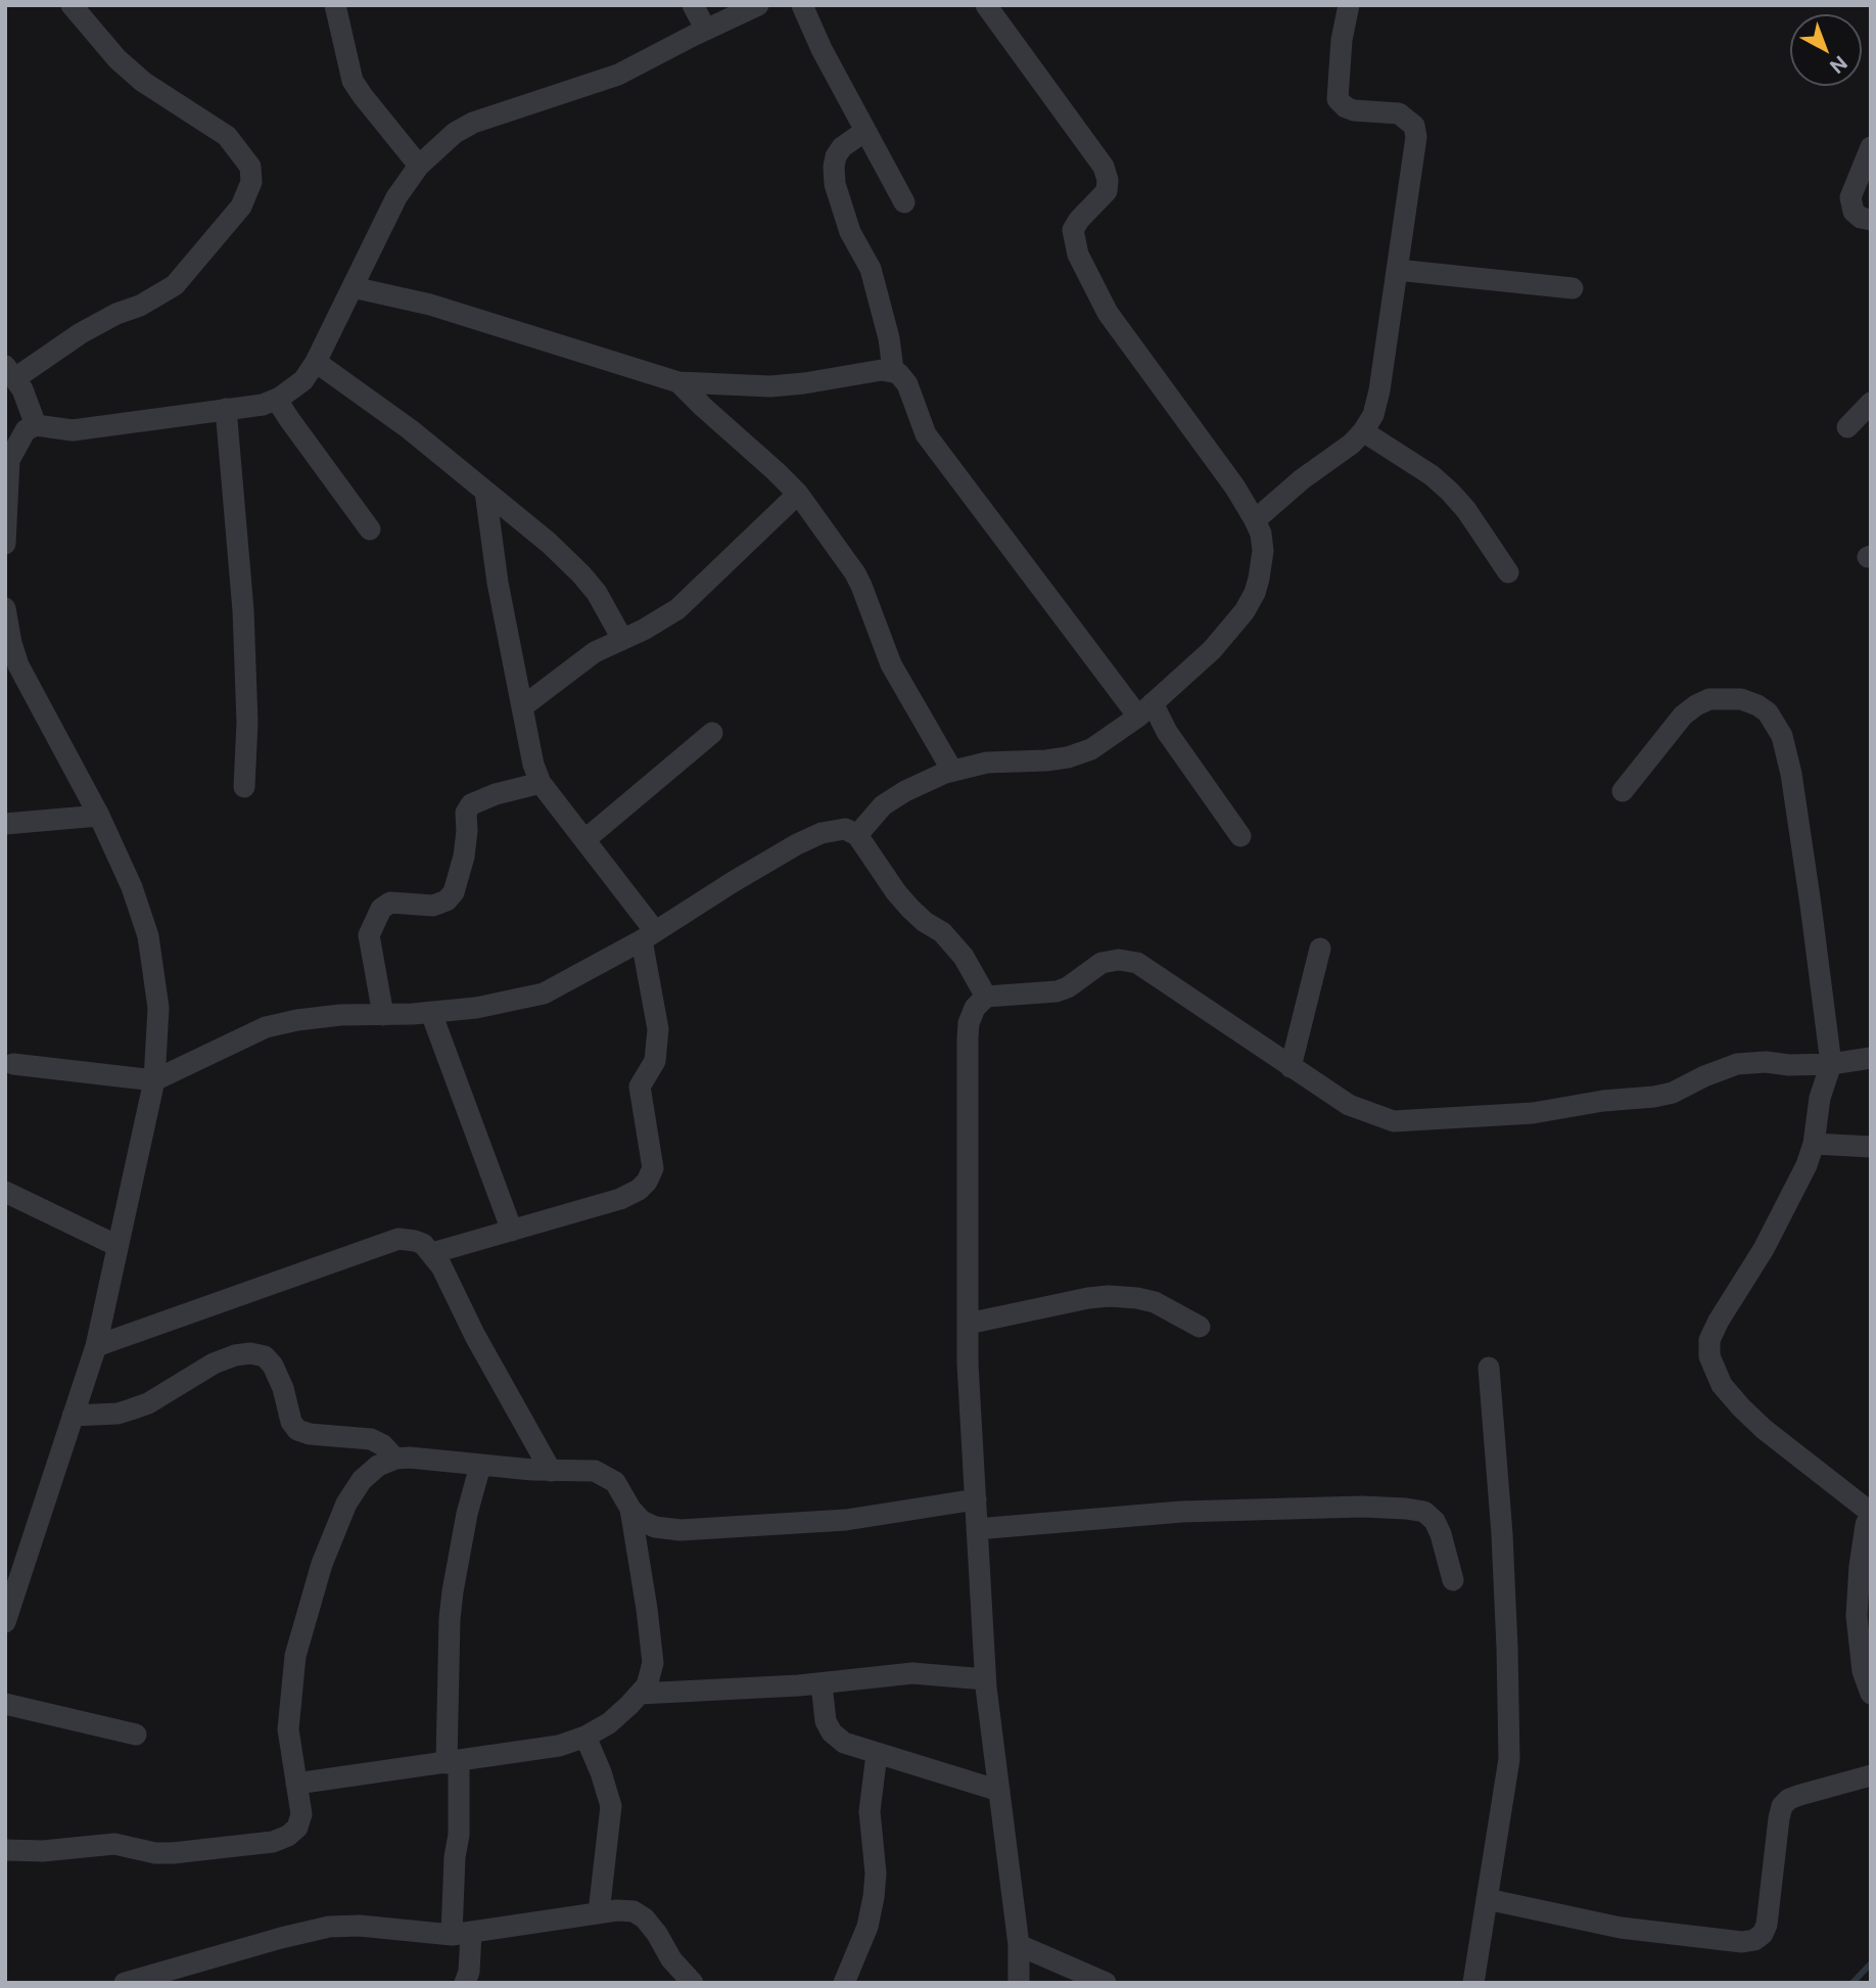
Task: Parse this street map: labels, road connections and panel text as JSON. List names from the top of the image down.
{
  "north": "bottom right"
}
